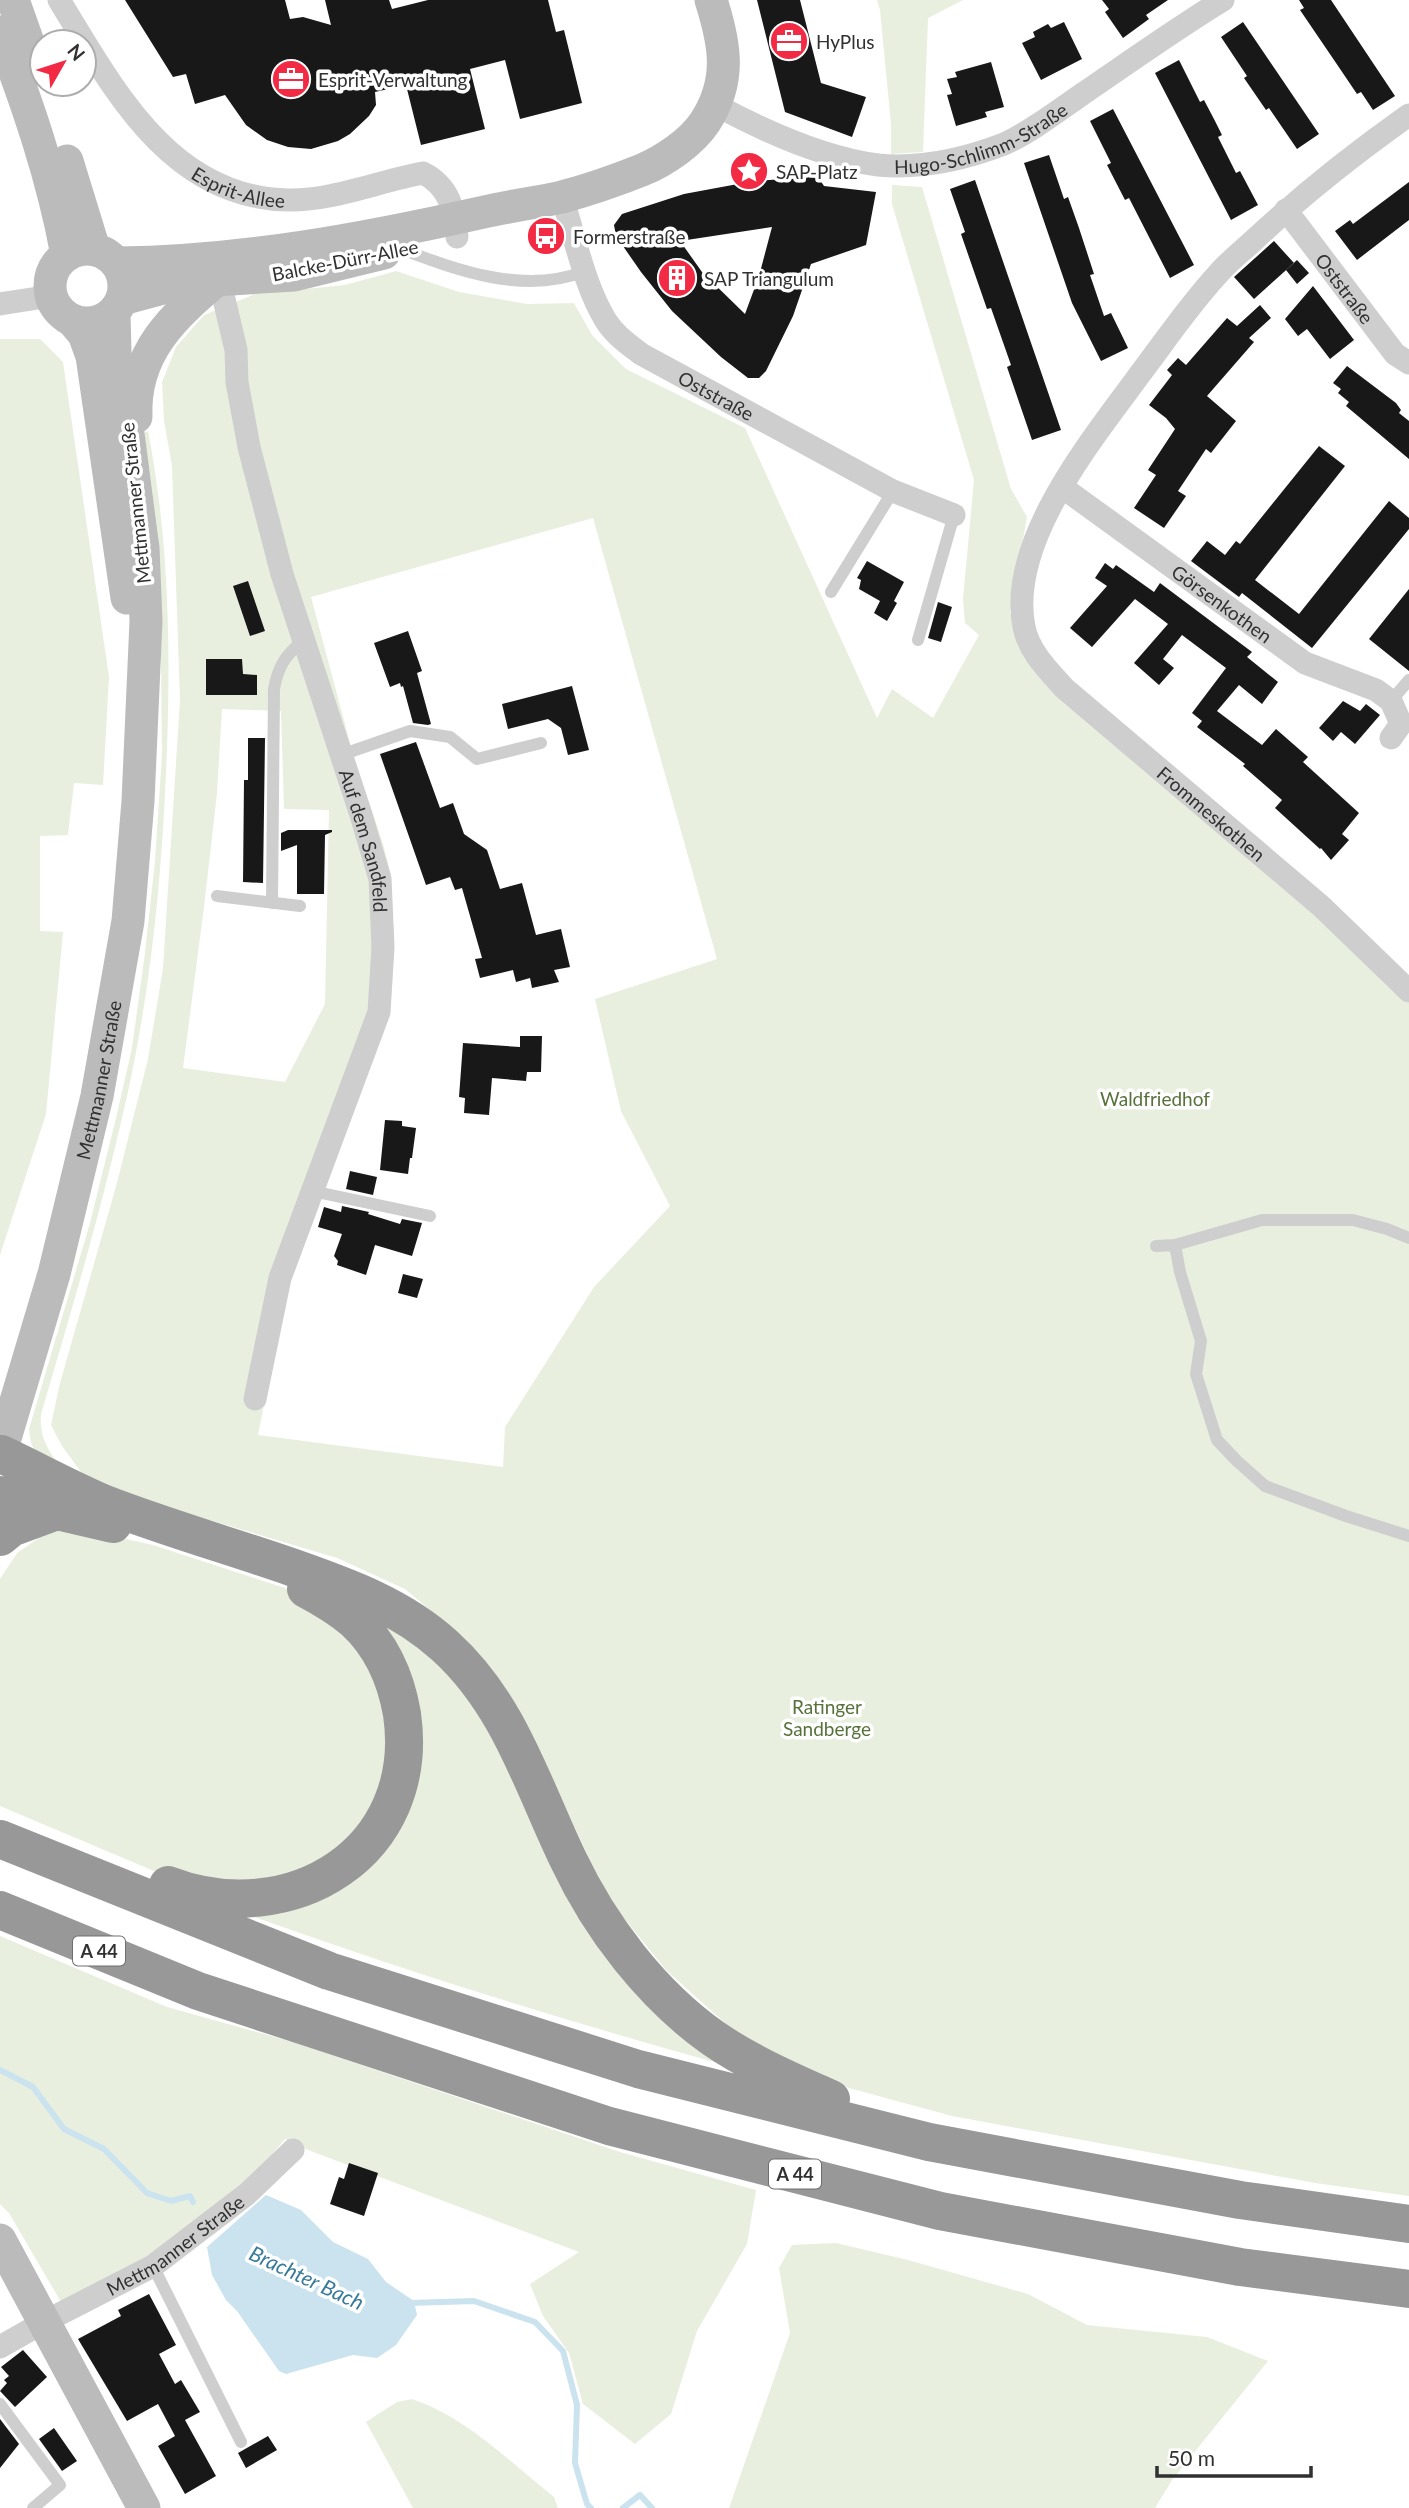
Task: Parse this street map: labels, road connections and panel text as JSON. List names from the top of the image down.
{
  "streets": {
    "highway": ["A 44"],
    "main road": ["Balcke-Dürr-Allee", "Mettmanner Straße"],
    "street": [
      "Hugo-Schlimm-Straße",
      "Esprit-Allee",
      "Oststraße",
      "Görsenkothen",
      "Frommeskothen",
      "Auf dem Sandfeld"
    ]
  },
  "crossings": [
    ["Hugo-Schlimm-Straße", "Balcke-Dürr-Allee"],
    ["Esprit-Allee", "Balcke-Dürr-Allee"],
    ["Balcke-Dürr-Allee", "Oststraße"],
    ["Balcke-Dürr-Allee", "Mettmanner Straße"],
    ["Balcke-Dürr-Allee", "Auf dem Sandfeld"],
    ["Görsenkothen", "Frommeskothen"]
  ],
  "water": ["Brachter Bach"],
  "parks": ["Waldfriedhof", "Ratinger Sandberge"],
  "places": {
    "office": ["HyPlus", "Esprit-Verwaltung"],
    "place": ["SAP-Platz"],
    "bus stop": ["Formerstraße"],
    "building": ["SAP Triangulum"]
  },
  "scale_bar": "50 m",
  "north": "top right"
}
